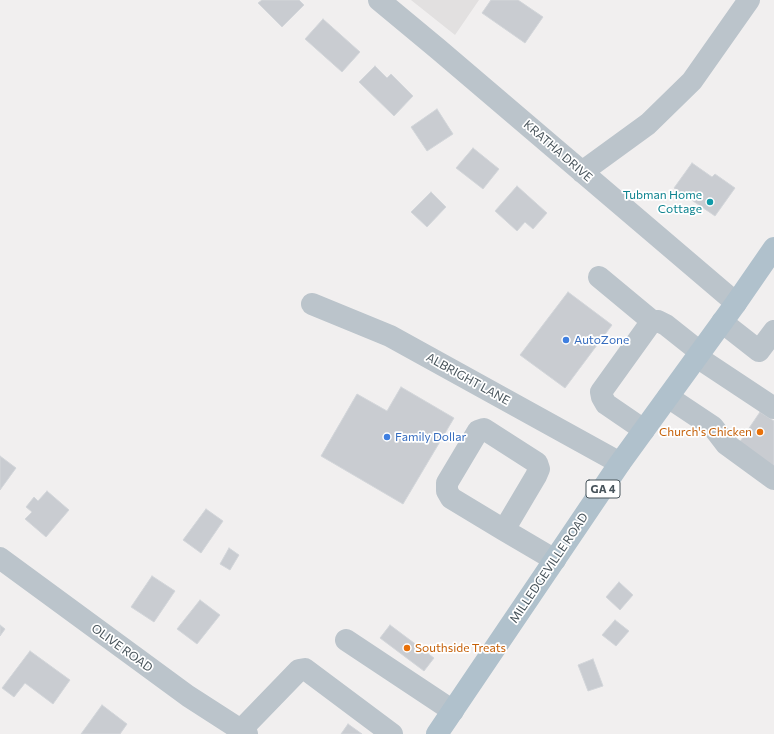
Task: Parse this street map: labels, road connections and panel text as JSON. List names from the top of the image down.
{
  "streets": {
    "main road": ["GA 4", "MILLEDGEVILLE ROAD"],
    "street": ["KRATHA DRIVE", "ALBRIGHT LANE", "OLIVE ROAD"]
  },
  "crossings": [
    ["KRATHA DRIVE", "MILLEDGEVILLE ROAD"],
    ["ALBRIGHT LANE", "MILLEDGEVILLE ROAD"]
  ],
  "places": [
    "Tubman Home Cottage",
    "AutoZone",
    "Church's Chicken",
    "Family Dollar",
    "Southside Treats"
  ]
}
